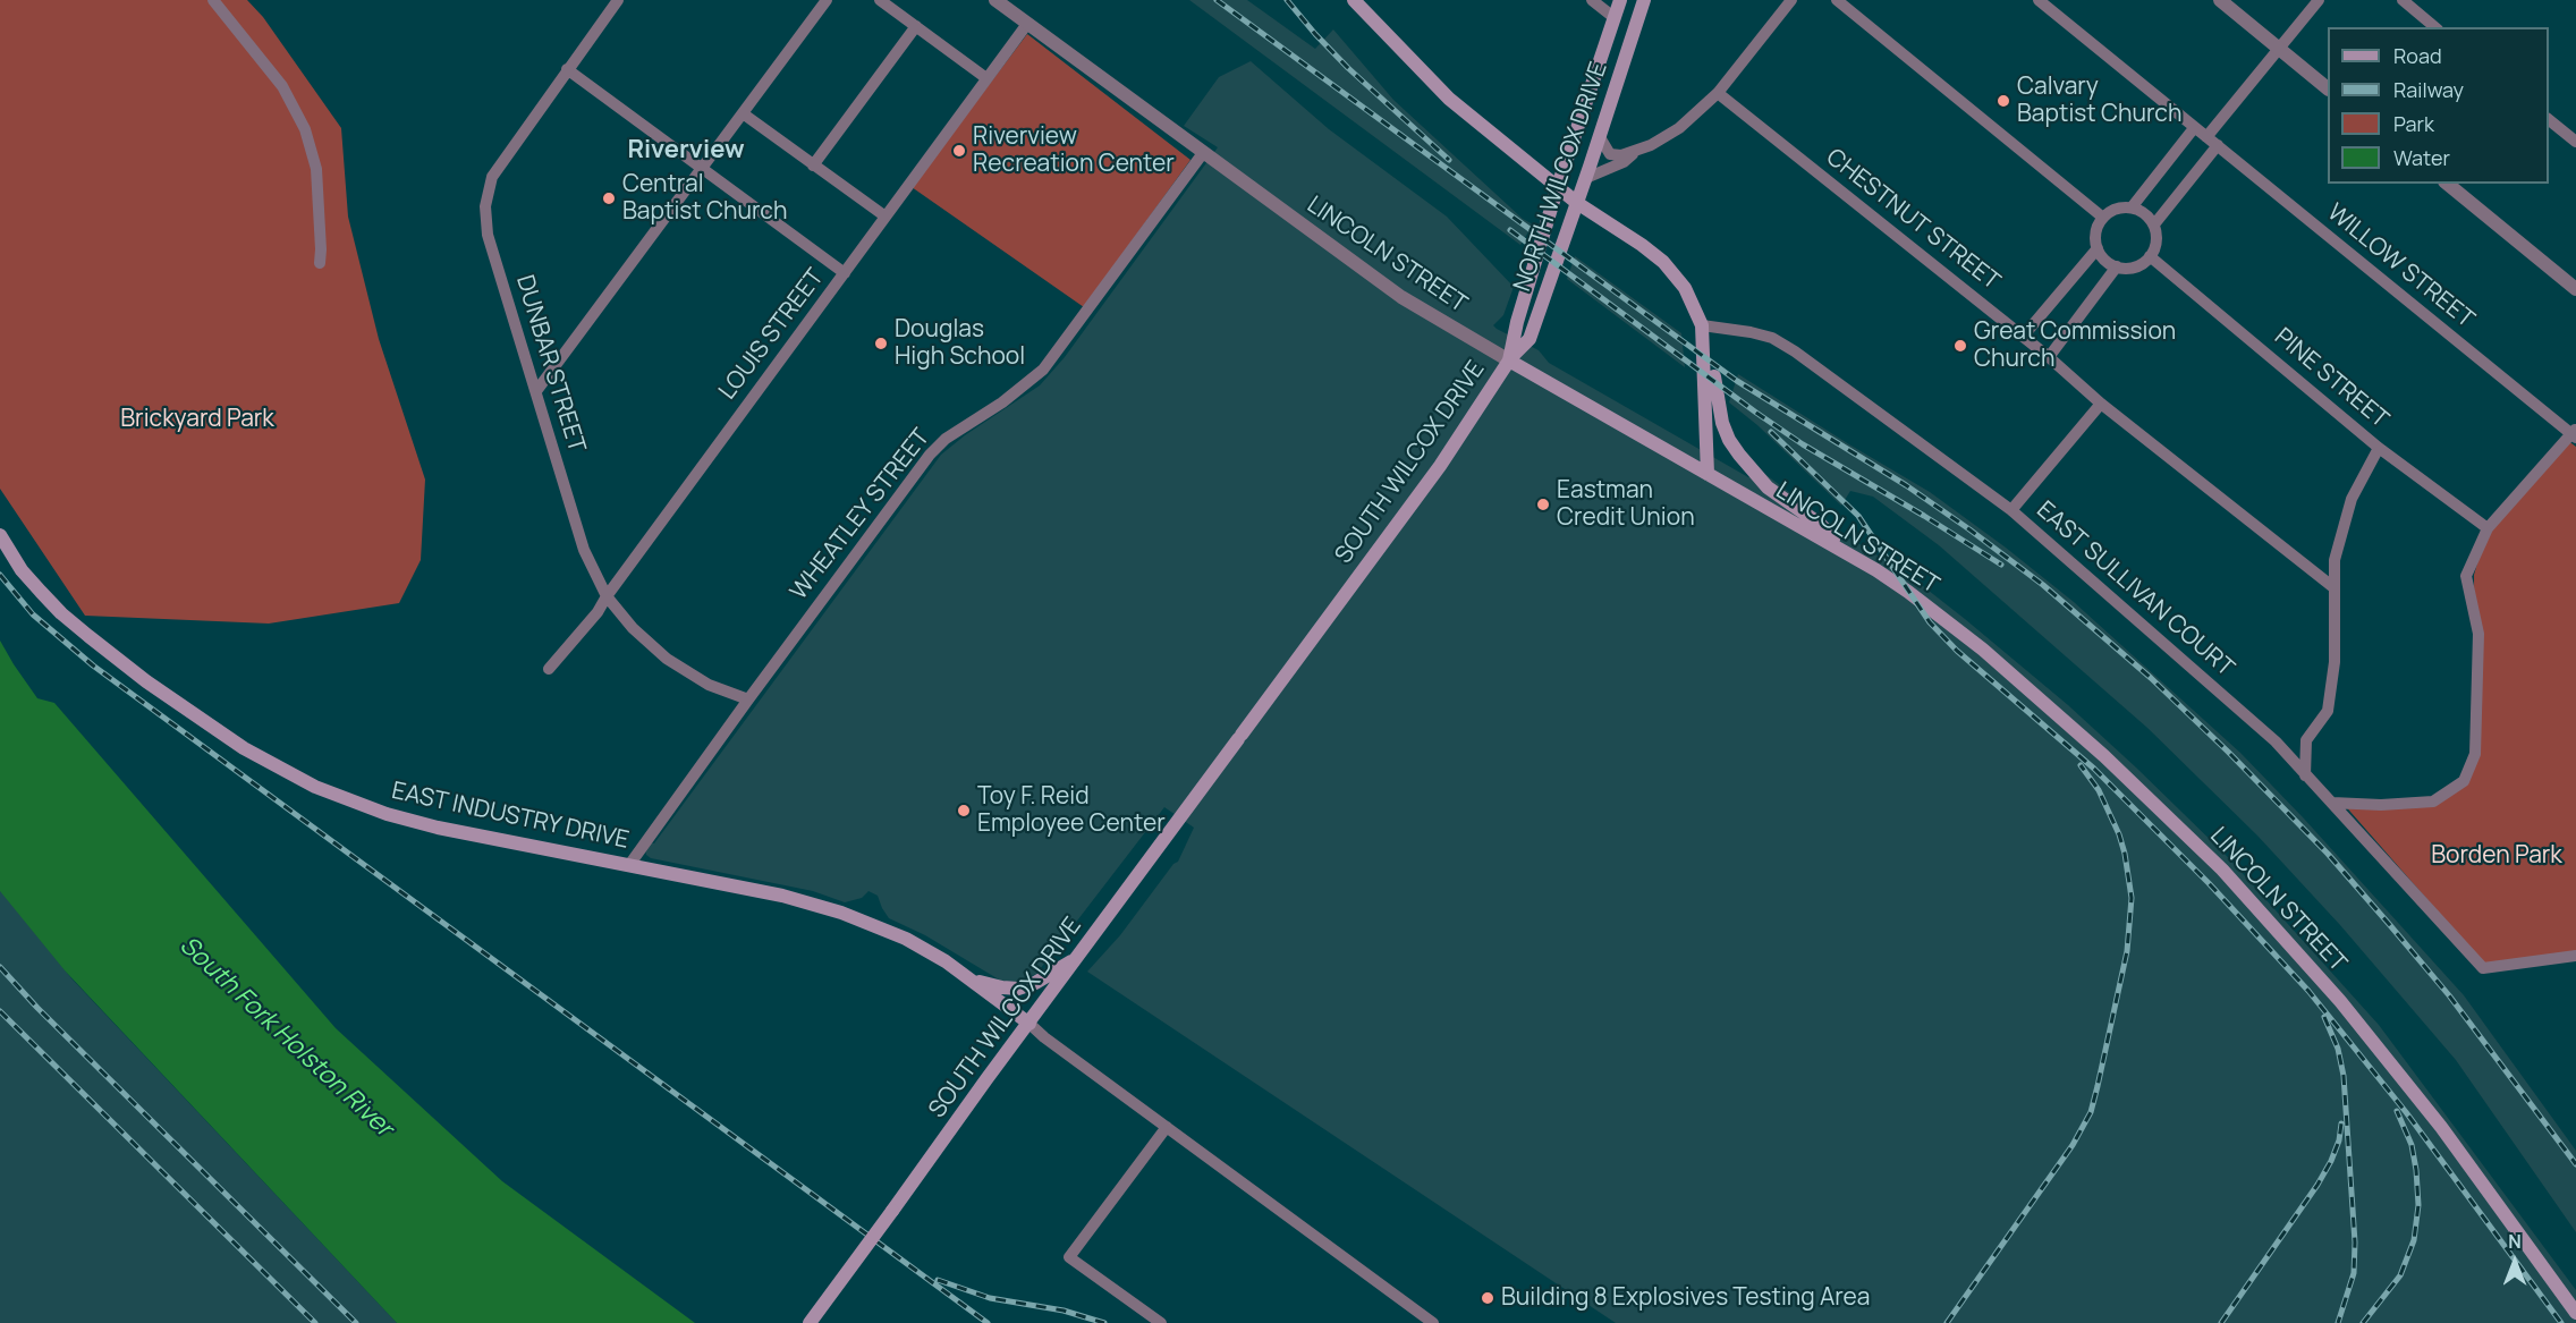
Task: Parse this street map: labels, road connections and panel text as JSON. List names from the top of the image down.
{
  "streets": {
    "main road": [
      "NORTH WILCOX DRIVE",
      "LINCOLN STREET",
      "SOUTH WILCOX DRIVE",
      "EAST INDUSTRY DRIVE"
    ],
    "street": [
      "CHESTNUT STREET",
      "WILLOW STREET",
      "LOUIS STREET",
      "DUNBAR STREET",
      "PINE STREET",
      "WHEATLEY STREET",
      "EAST SULLIVAN COURT"
    ]
  },
  "crossings": [
    ["NORTH WILCOX DRIVE", "LINCOLN STREET"],
    ["NORTH WILCOX DRIVE", "SOUTH WILCOX DRIVE"],
    ["LINCOLN STREET", "LOUIS STREET"],
    ["LINCOLN STREET", "SOUTH WILCOX DRIVE"],
    ["LINCOLN STREET", "WHEATLEY STREET"],
    ["LOUIS STREET", "DUNBAR STREET"],
    ["DUNBAR STREET", "WHEATLEY STREET"],
    ["SOUTH WILCOX DRIVE", "EAST INDUSTRY DRIVE"],
    ["WHEATLEY STREET", "EAST INDUSTRY DRIVE"]
  ],
  "districts": ["Riverview"],
  "water": ["South Fork Holston River"],
  "parks": ["Brickyard Park", "Borden Park"],
  "places": [
    "Calvary Baptist Church",
    "Riverview Recreation Center",
    "Central Baptist Church",
    "Douglas High School",
    "Great Commission Church",
    "Eastman Credit Union",
    "Toy F. Reid Employee Center",
    "Building 8 Explosives Testing Area"
  ],
  "legend": [
    "Road",
    "Railway",
    "Park",
    "Water"
  ],
  "north": "top"
}
